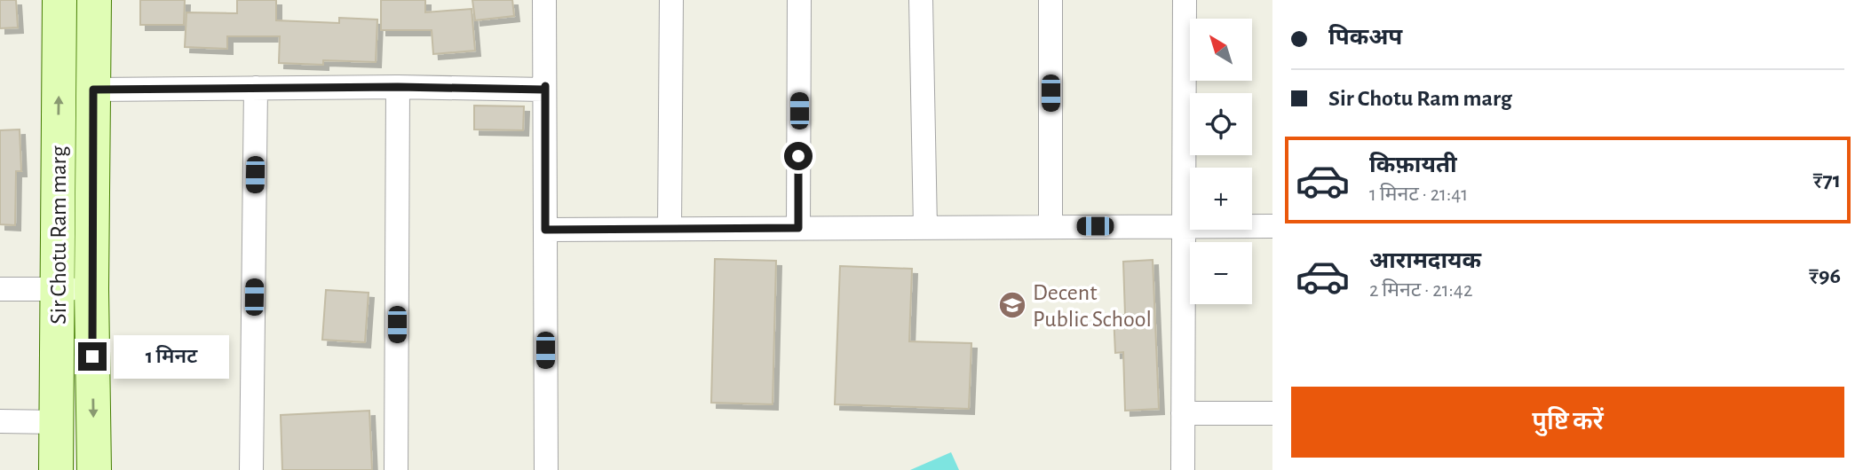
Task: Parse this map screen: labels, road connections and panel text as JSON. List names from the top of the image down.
{
  "streets": {
    "street": ["Sir Chotu Ram marg"]
  },
  "places": {
    "school or university": ["Decent Public School"]
  },
  "north": "top left",
  "page": {
    "banner": ["पिकअप", "Sir Chotu Ram marg"],
    "map_buttons": ["+", "−"],
    "list": [
      {
        "name": "किफ़ायती",
        "note": "1 मिनट · 21:41",
        "value": "₹71"
      },
      {
        "name": "आरामदायक",
        "note": "2 मिनट · 21:42",
        "value": "₹96"
      }
    ],
    "bubble": "1 मिनट",
    "buttons": "पुष्टि करें"
  }
}
